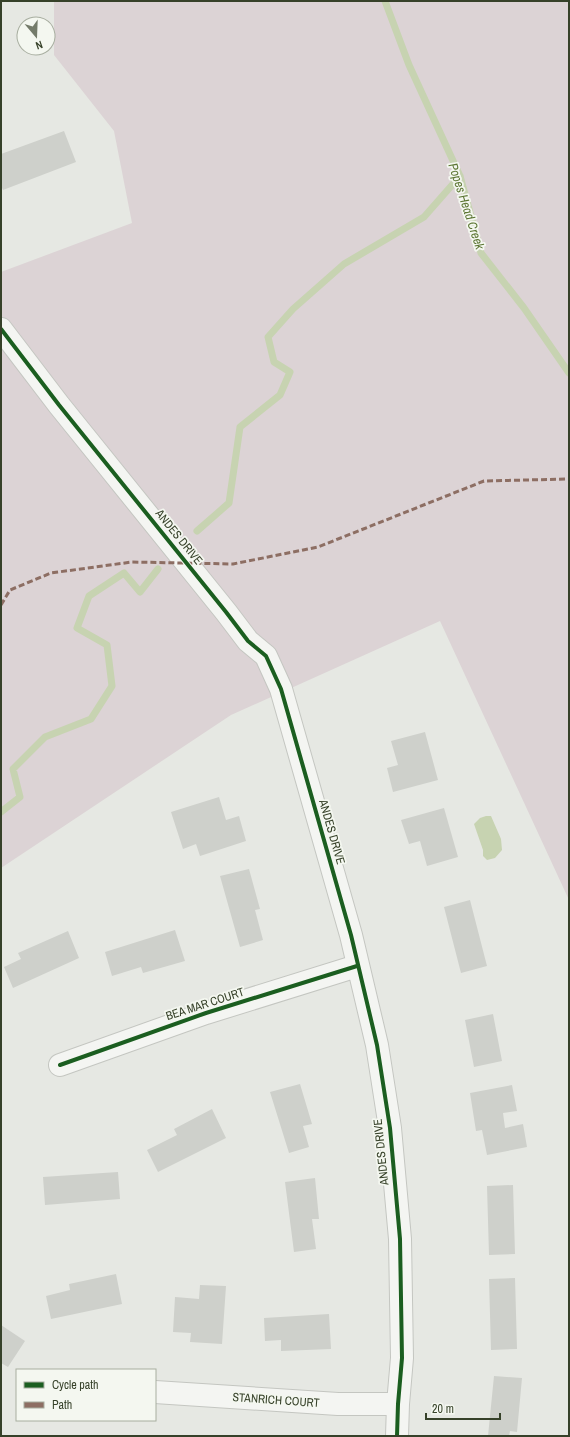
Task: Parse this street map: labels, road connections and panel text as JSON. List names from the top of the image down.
{
  "streets": {
    "street": ["ANDES DRIVE", "BEA MAR COURT", "STANRICH COURT"]
  },
  "crossings": [
    ["ANDES DRIVE", "BEA MAR COURT"],
    ["ANDES DRIVE", "STANRICH COURT"]
  ],
  "water": ["Popes Head Creek"],
  "legend": ["Cycle path", "Path"],
  "scale_bar": "20 m",
  "north": "bottom"
}
